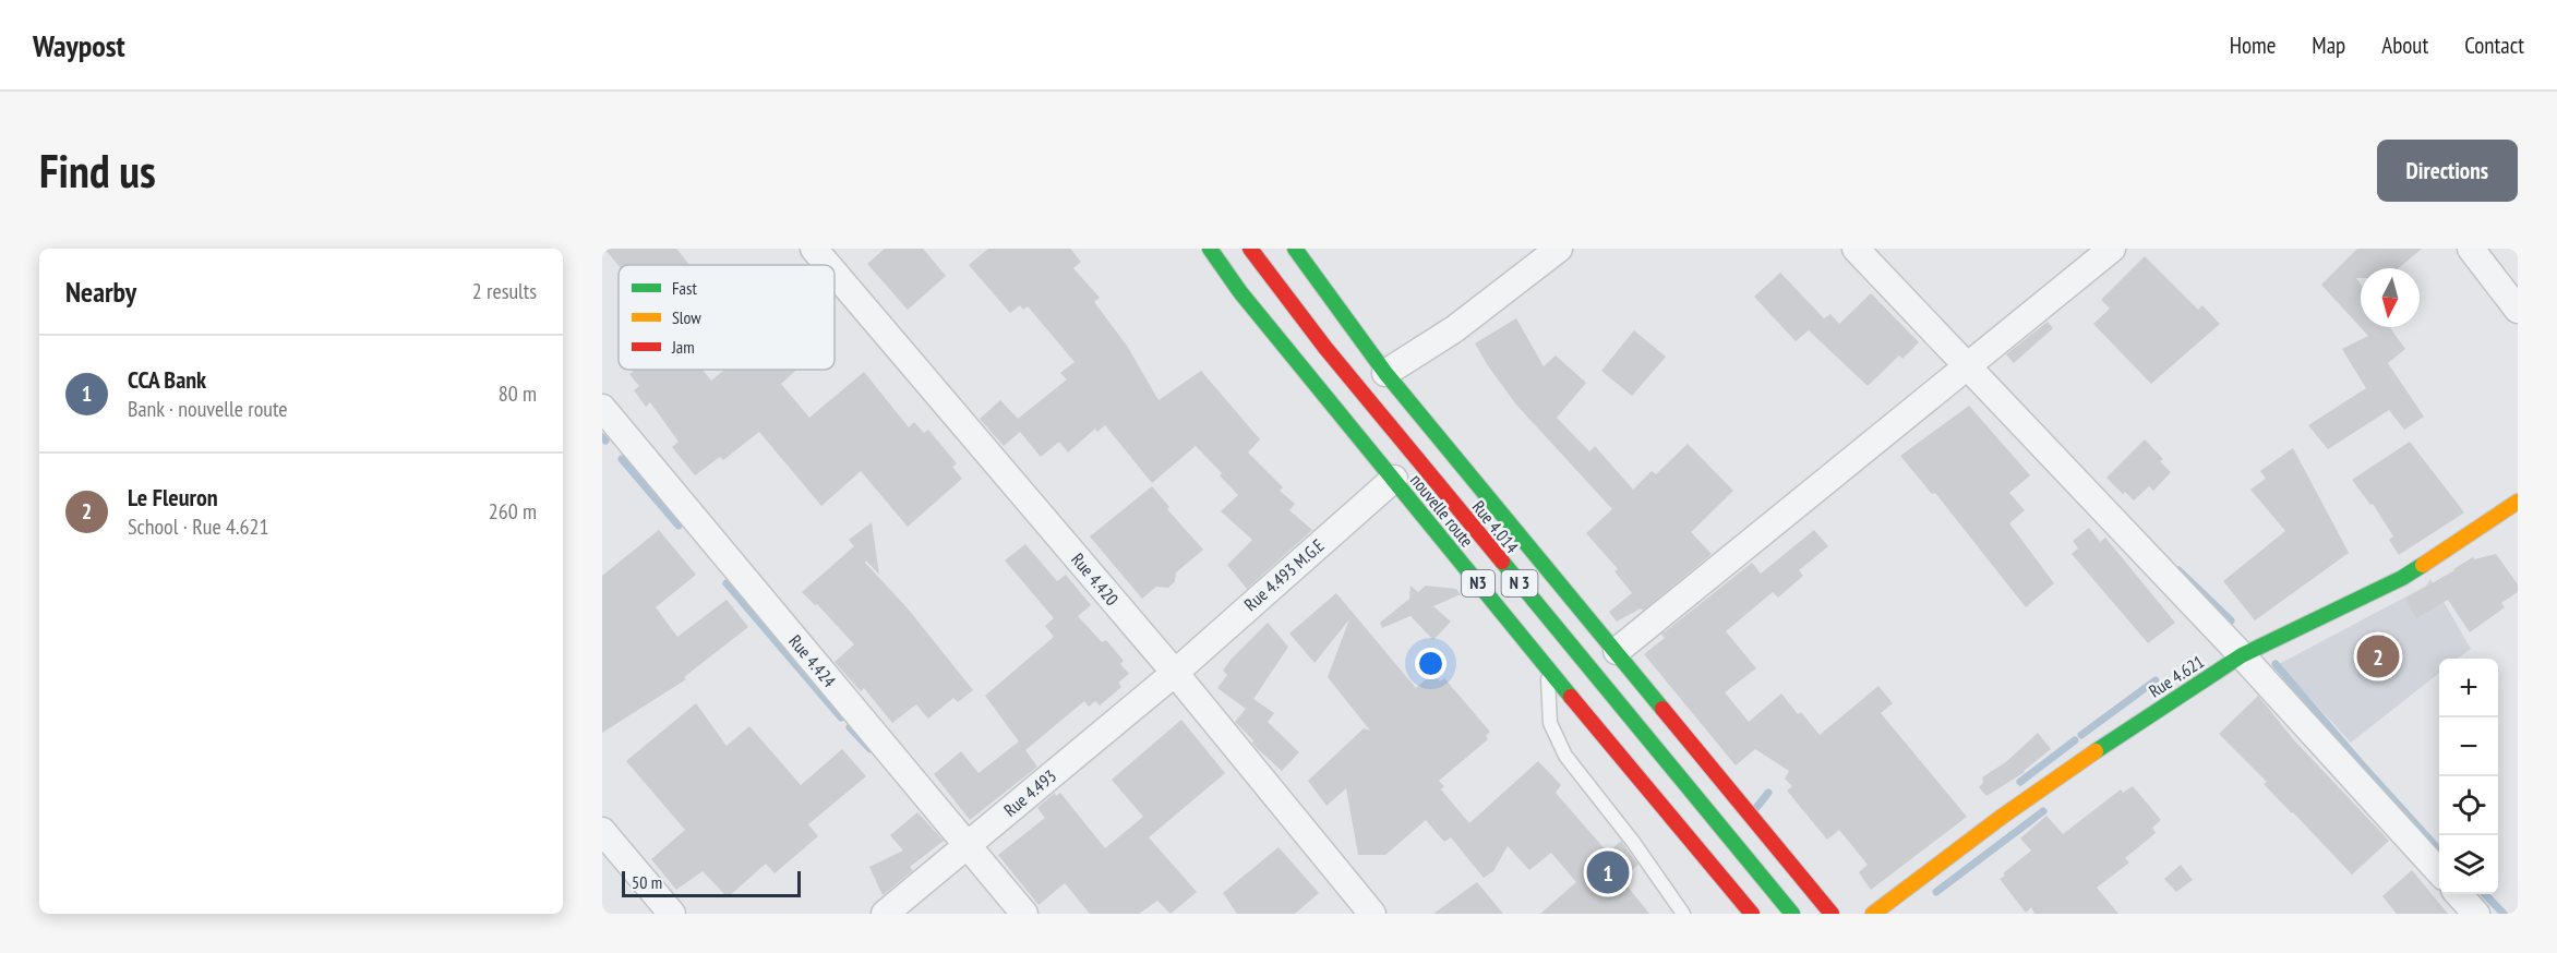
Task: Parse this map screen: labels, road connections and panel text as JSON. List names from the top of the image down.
{
  "streets": {
    "main road": [
      "nouvelle route",
      "Rue 4.014",
      "N3",
      "N 3",
      "Rue 4.621"
    ],
    "street": [
      "Rue 4.493 M.G.E",
      "Rue 4.420",
      "Rue 4.424",
      "Rue 4.493"
    ]
  },
  "crossings": [
    ["nouvelle route", "Rue 4.493 M.G.E"],
    ["Rue 4.493 M.G.E", "Rue 4.420"],
    ["Rue 4.493 M.G.E", "Rue 4.493"],
    ["Rue 4.420", "Rue 4.493"],
    ["Rue 4.424", "Rue 4.493"]
  ],
  "legend": ["Fast", "Slow", "Jam"],
  "scale_bar": "50 m",
  "north": "bottom",
  "page": {
    "header": "Waypost",
    "nav": [
      "Home",
      "Map",
      "About",
      "Contact"
    ],
    "buttons": "Directions",
    "title": "Find us",
    "heading": ["Nearby", "2 results"],
    "list": [
      {
        "mark": "1",
        "name": "CCA Bank",
        "note": "Bank · nouvelle route",
        "value": "80 m"
      },
      {
        "mark": "2",
        "name": "Le Fleuron",
        "note": "School · Rue 4.621",
        "value": "260 m"
      }
    ],
    "pins": ["2", "1"],
    "map_buttons": ["+", "−"],
    "scale": "50 m"
  }
}
